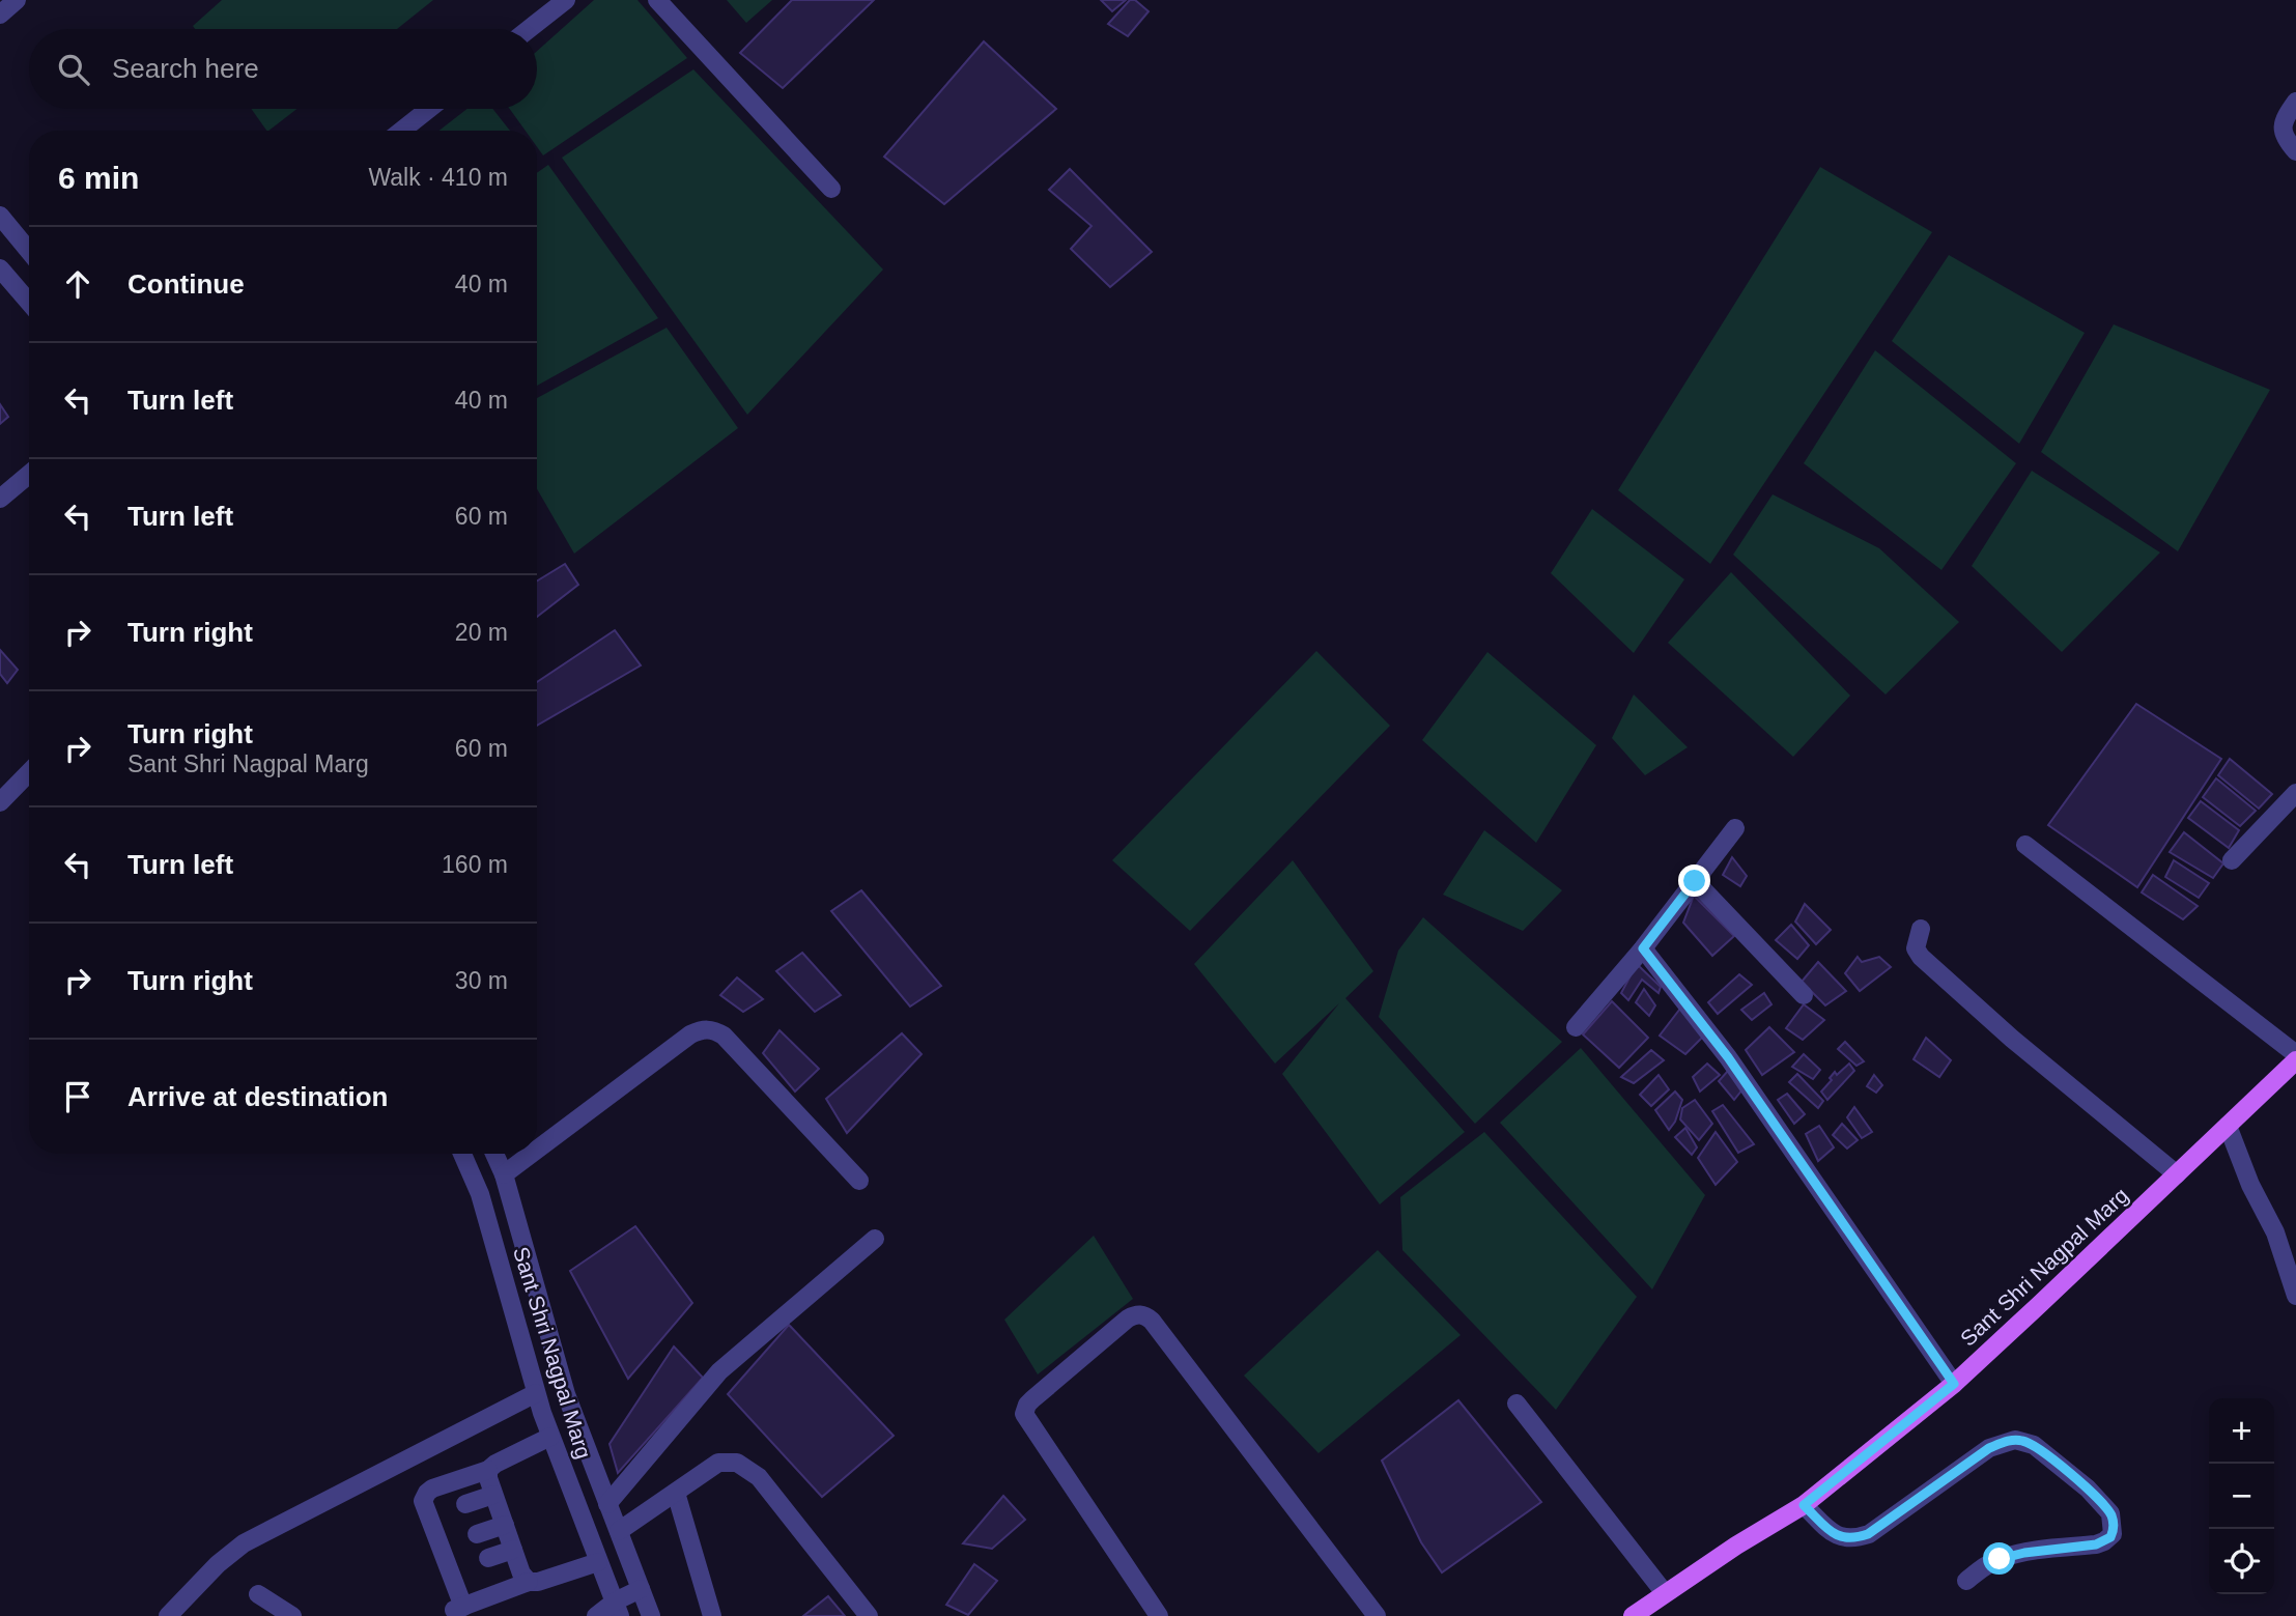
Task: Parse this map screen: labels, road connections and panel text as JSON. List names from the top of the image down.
{
  "streets": {
    "main road": ["Sant Shri Nagpal Marg"]
  },
  "page": {
    "search": "Search here",
    "heading": ["6 min", "Walk · 410 m"],
    "list": [
      ["Continue", "40 m"],
      ["Turn left", "40 m"],
      ["Turn left", "60 m"],
      ["Turn right", "20 m"],
      ["Turn right", "Sant Shri Nagpal Marg", "60 m"],
      ["Turn left", "160 m"],
      ["Turn right", "30 m"],
      "Arrive at destination"
    ],
    "map_buttons": ["+", "−"]
  }
}
